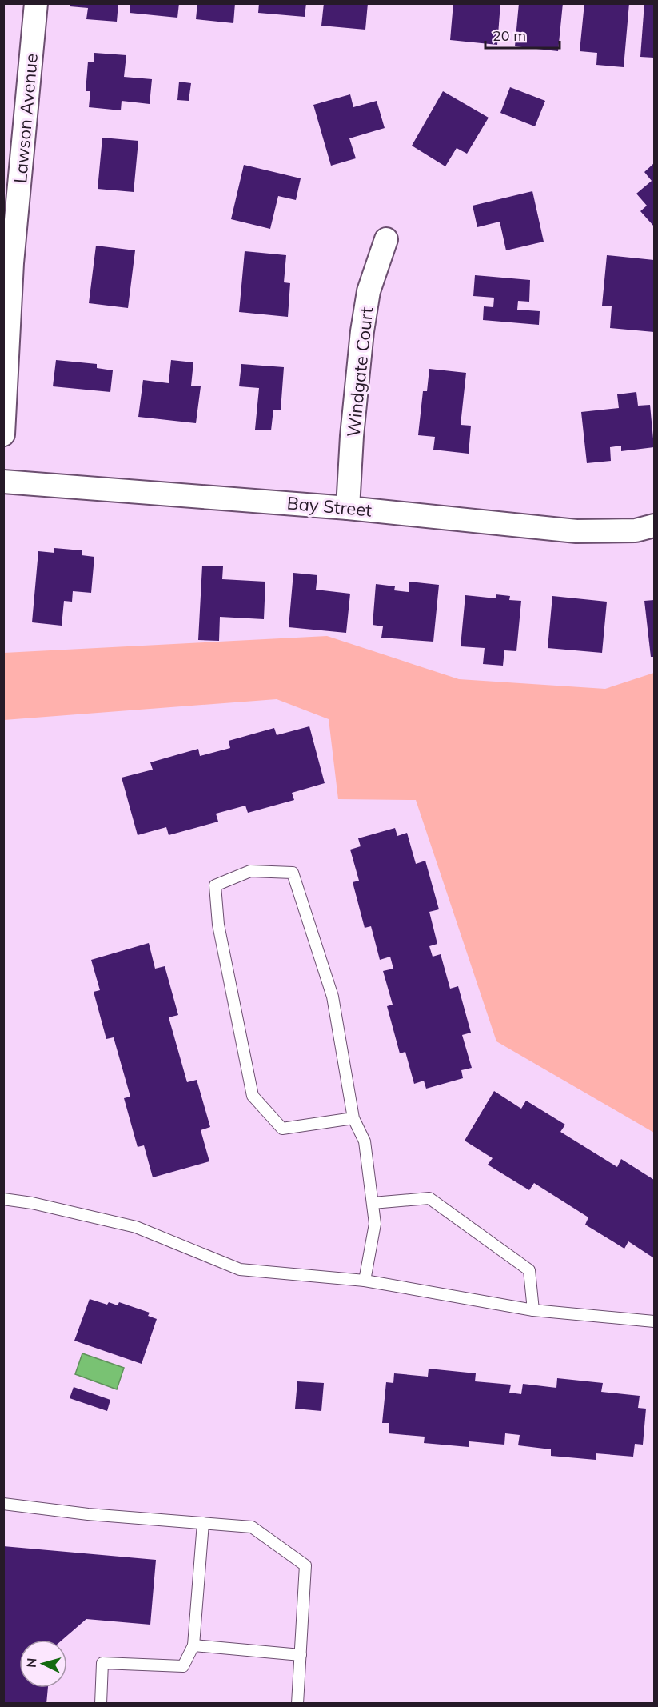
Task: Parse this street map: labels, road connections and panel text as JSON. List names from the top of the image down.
{
  "streets": {
    "street": ["Lawson Avenue", "Windgate Court", "Bay Street"]
  },
  "crossings": [
    ["Windgate Court", "Bay Street"]
  ],
  "scale_bar": "20 m",
  "north": "left"
}
